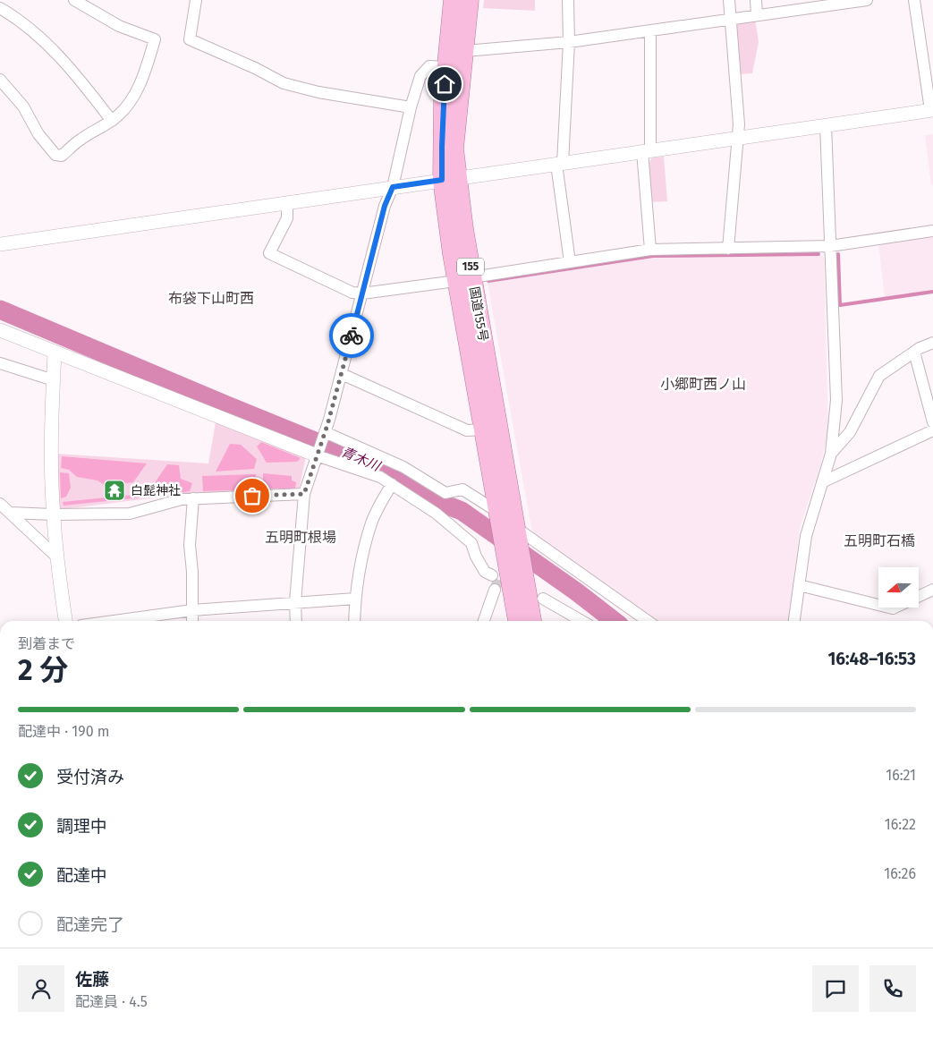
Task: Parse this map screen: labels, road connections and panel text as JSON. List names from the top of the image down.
{
  "streets": {
    "highway": ["155", "国道155号"]
  },
  "districts": [
    "布袋下山町西",
    "小郷町西ノ山",
    "五明町根場",
    "五明町石橋"
  ],
  "water": ["青木川"],
  "places": {
    "temple": ["白髭神社"]
  },
  "north": "left",
  "page": {
    "heading": ["2 分", "到着まで", "16:48–16:53"],
    "panel": ["佐藤", "配達員 · 4.5"],
    "bar": "配達中 · 190 m",
    "list": [
      ["受付済み", "16:21"],
      ["調理中", "16:22"],
      ["配達中", "16:26"],
      "配達完了"
    ]
  }
}
